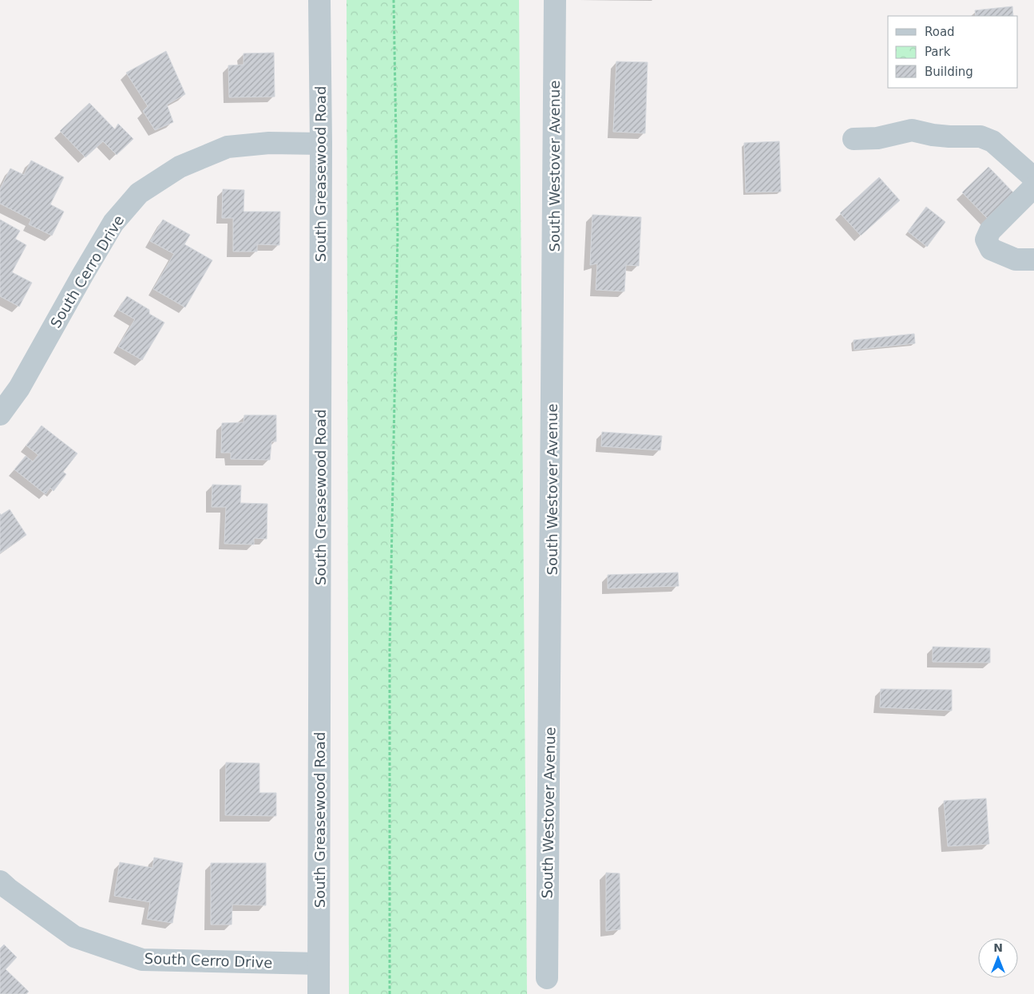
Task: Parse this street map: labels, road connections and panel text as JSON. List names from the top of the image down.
{
  "streets": {
    "street": ["South Westover Avenue", "South Greasewood Road", "South Cerro Drive"]
  },
  "crossings": [
    ["South Greasewood Road", "South Cerro Drive"]
  ],
  "legend": ["Road", "Park", "Building"],
  "north": "top"
}
